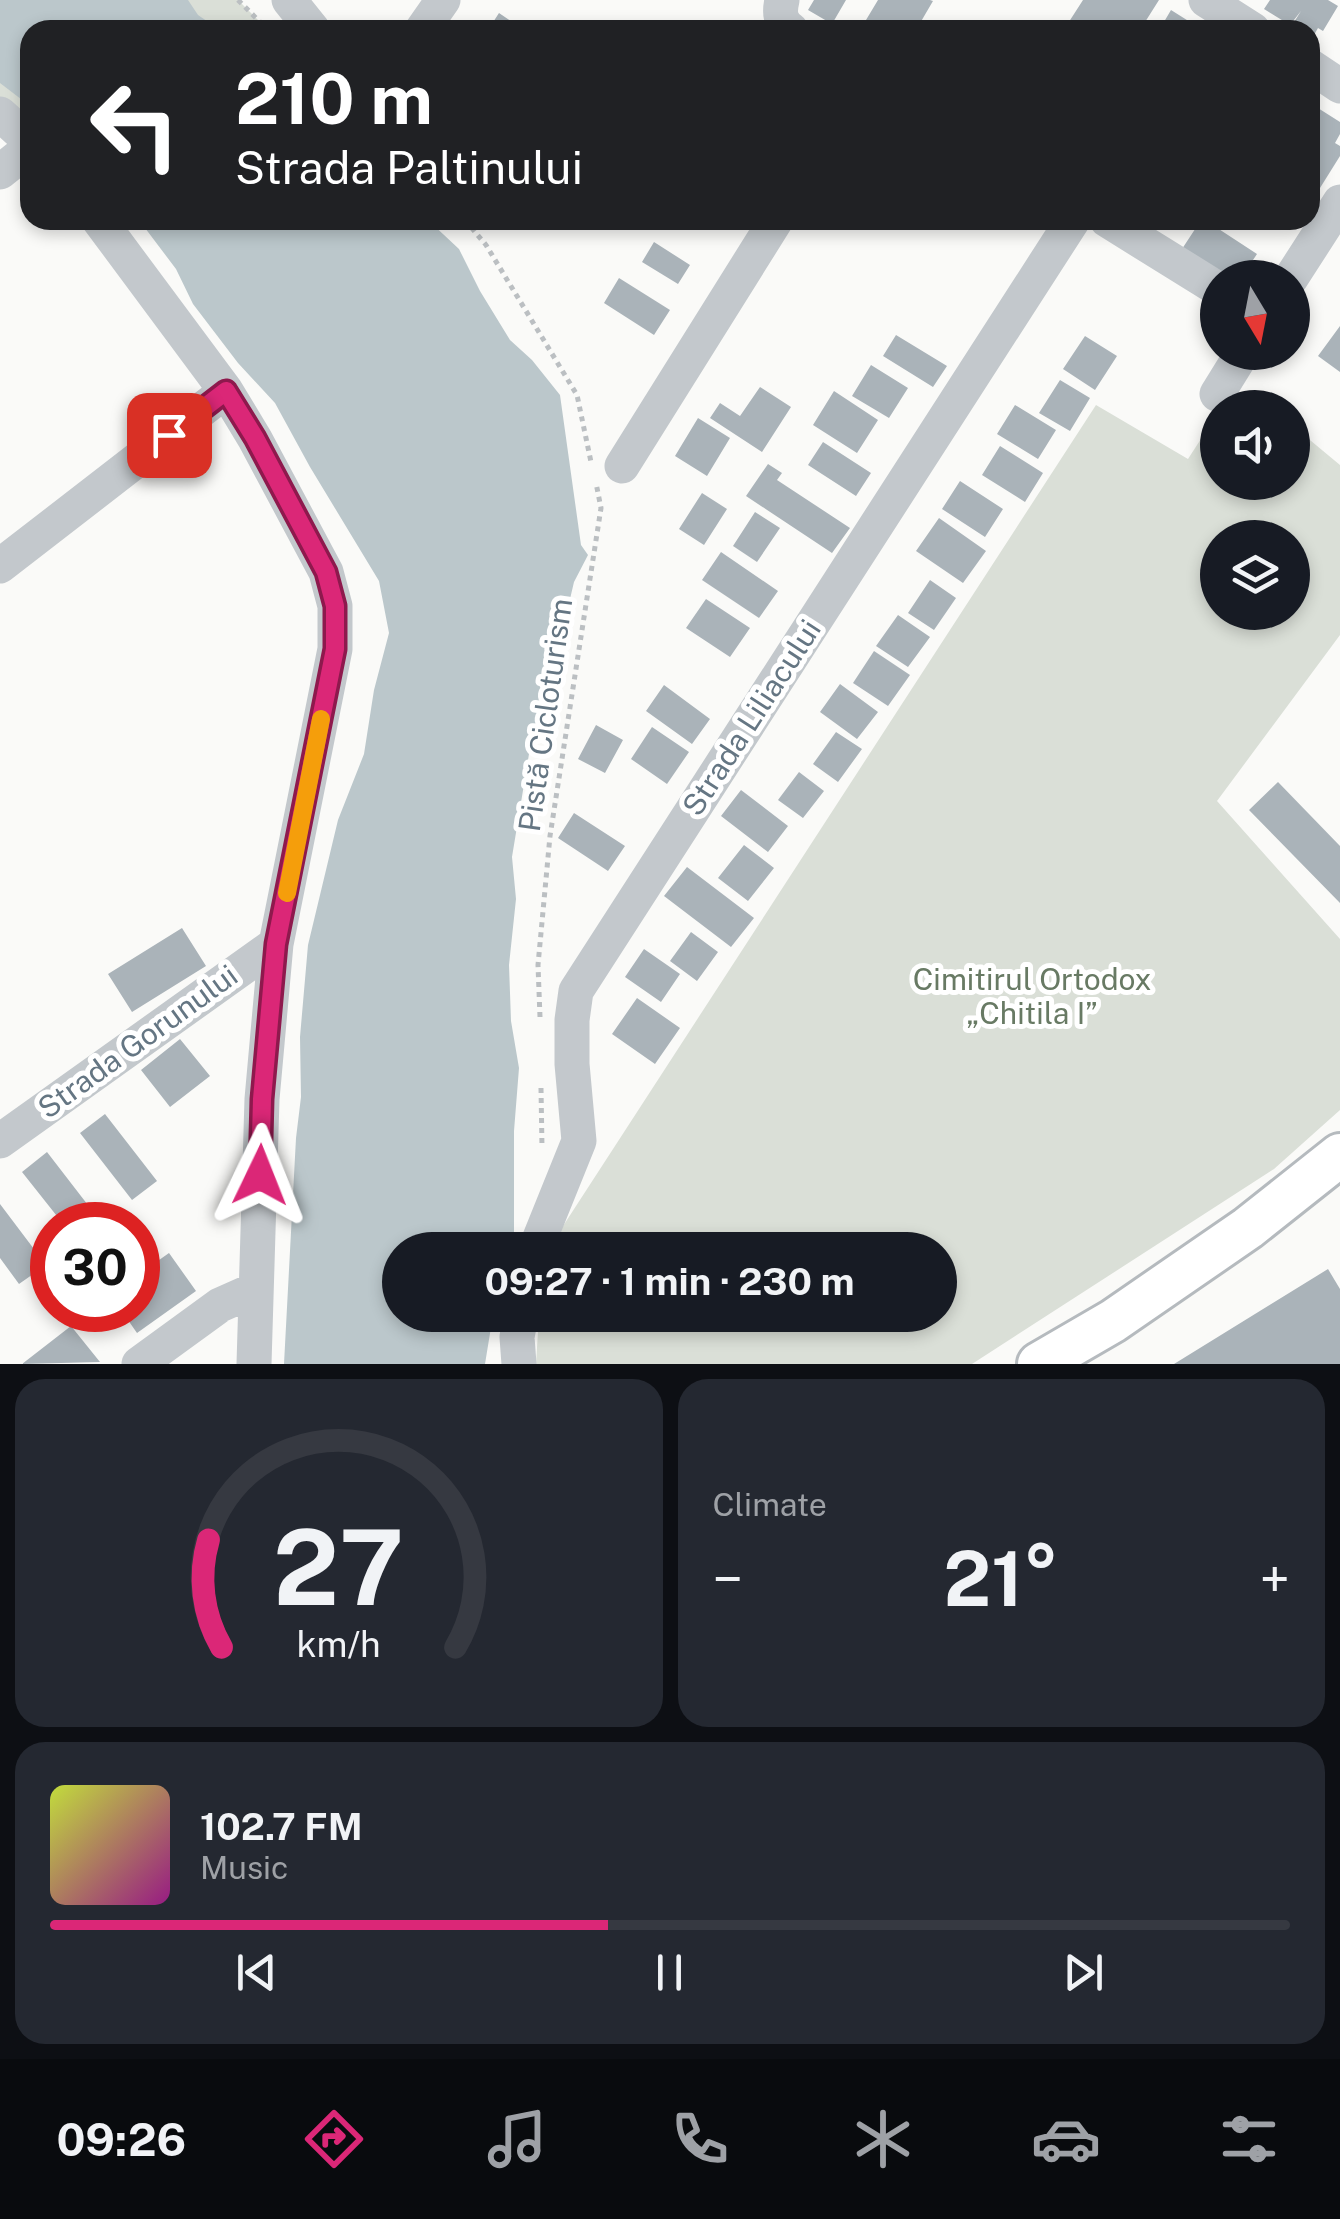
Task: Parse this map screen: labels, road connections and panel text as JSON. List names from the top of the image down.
{
  "streets": {
    "street": ["Strada Liliacului", "Strada Gorunului"],
    "path": ["Pistă Cicloturism"]
  },
  "parks": ["Cimitirul Ortodox „Chitila I”"],
  "north": "bottom",
  "page": {
    "turn": ["210 m", "Strada Paltinului"],
    "limit": "30",
    "trip": "09:27 · 1 min · 230 m",
    "tile": "Climate",
    "heat": ["−", "21°", "+"],
    "song": ["102.7 FM", "Music"],
    "tabs": "09:26",
    "gauge": ["27", "km/h"]
  }
}
